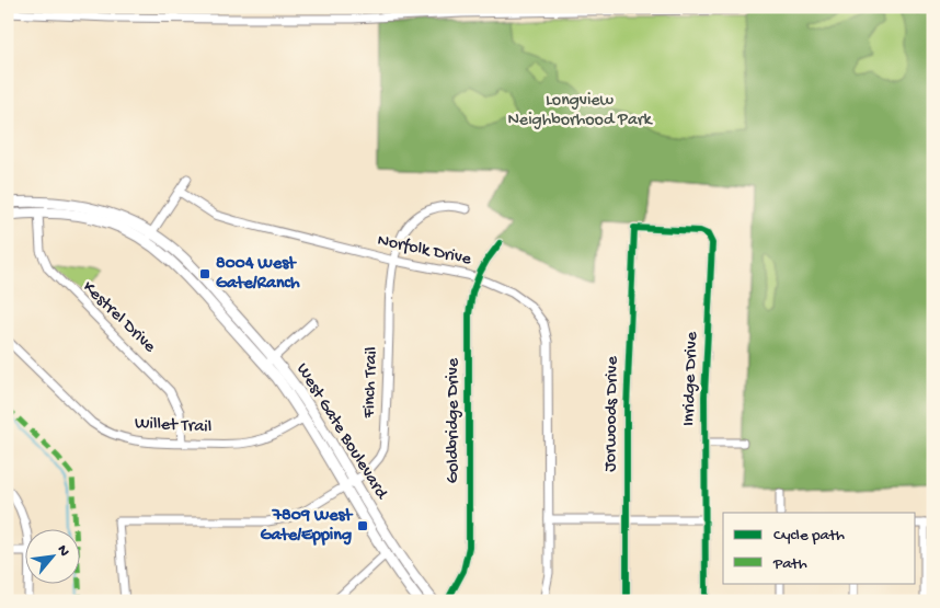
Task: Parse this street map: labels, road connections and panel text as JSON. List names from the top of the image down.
{
  "streets": {
    "main road": ["West Gate Boulevard"],
    "street": [
      "Norfolk Drive",
      "Kestrel Drive",
      "Inridge Drive",
      "Finch Trail",
      "Jorwoods Drive",
      "Goldbridge Drive",
      "Willet Trail"
    ]
  },
  "crossings": [
    ["Norfolk Drive", "Finch Trail"],
    ["Norfolk Drive", "Goldbridge Drive"],
    ["Kestrel Drive", "Willet Trail"],
    ["Kestrel Drive", "West Gate Boulevard"],
    ["Inridge Drive", "Jorwoods Drive"],
    ["Finch Trail", "West Gate Boulevard"],
    ["Willet Trail", "West Gate Boulevard"]
  ],
  "parks": ["Longview Neighborhood Park"],
  "places": {
    "transit": ["8004 West Gate/Ranch", "7809 West Gate/Epping"]
  },
  "legend": ["Cycle path", "Path"],
  "north": "top right"
}
